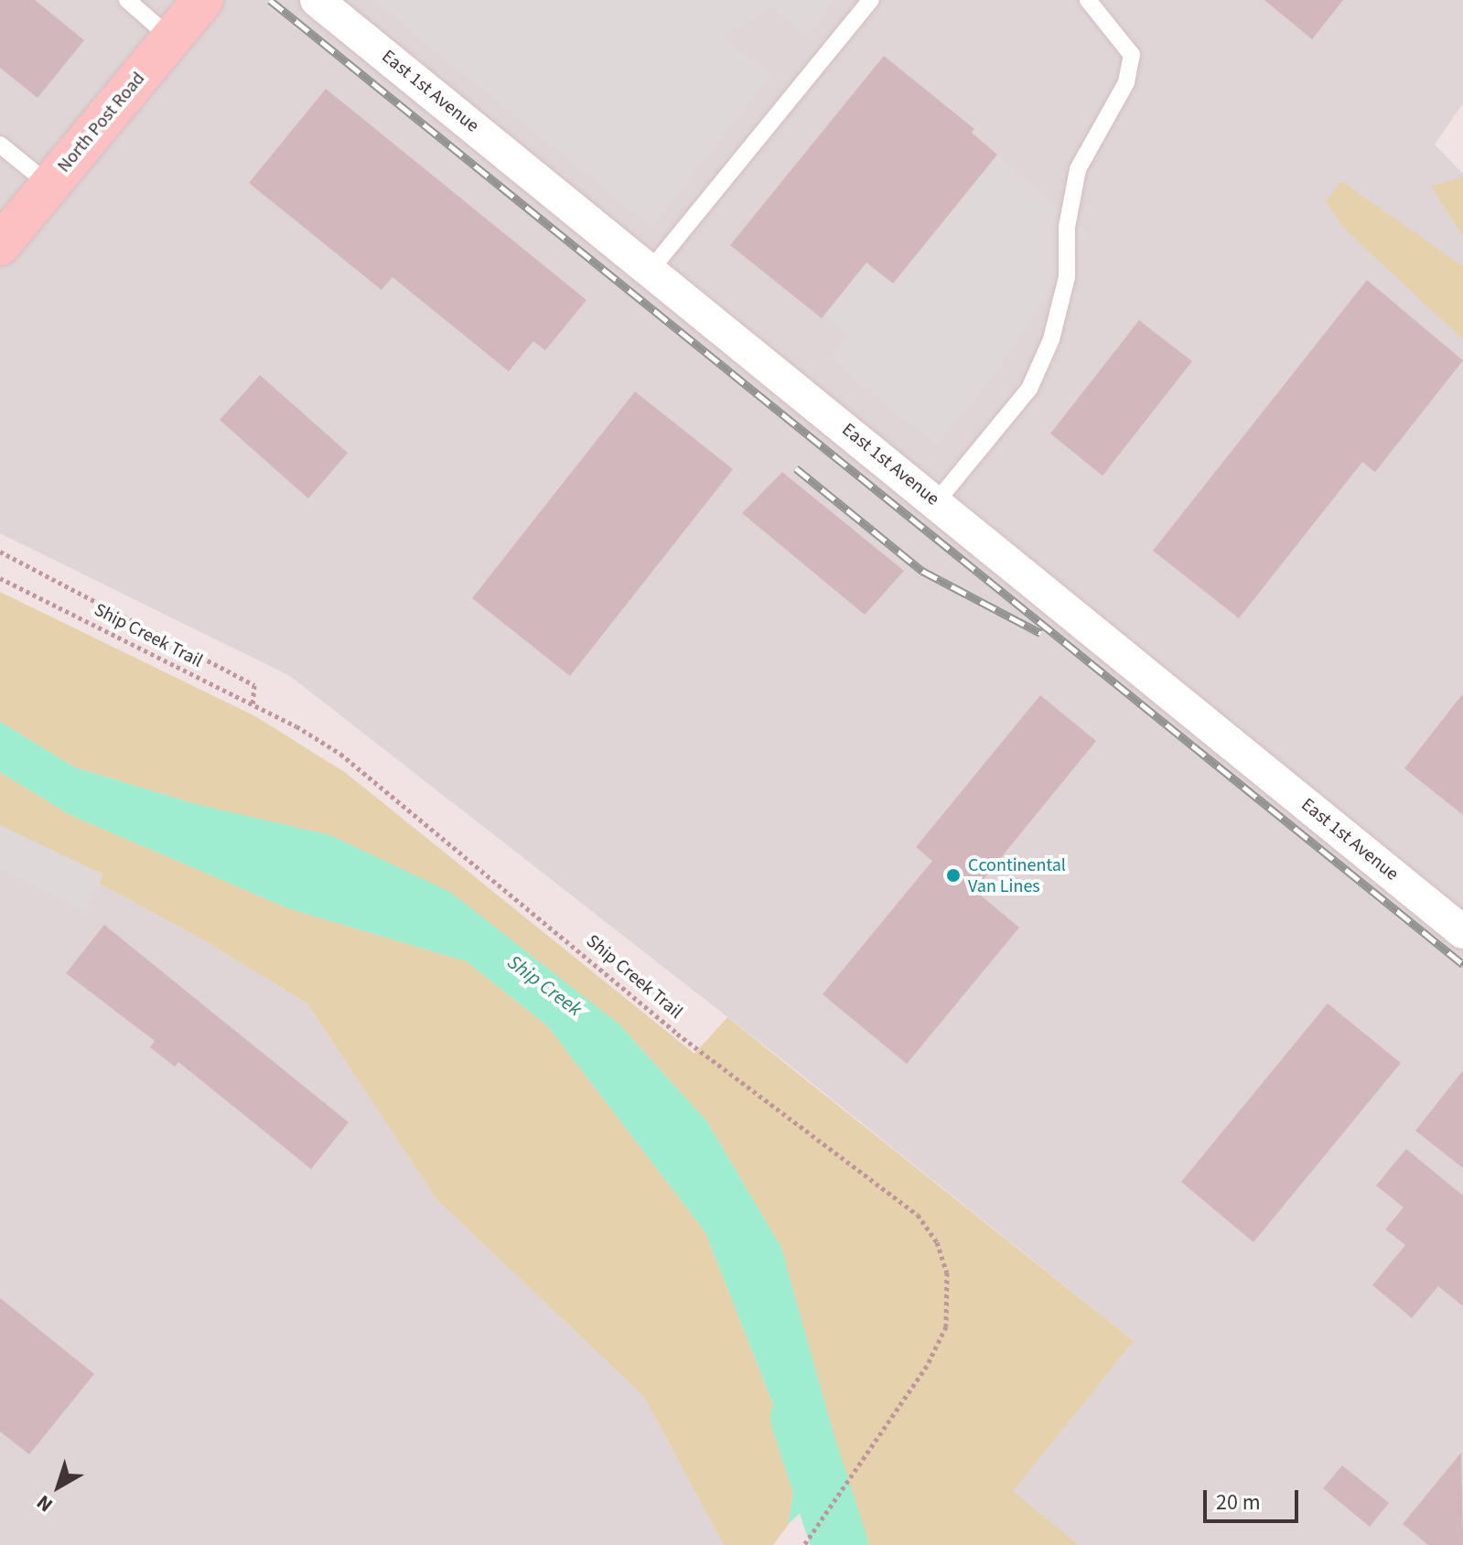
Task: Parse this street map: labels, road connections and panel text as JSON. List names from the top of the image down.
{
  "streets": {
    "street": ["East 1st Avenue", "North Post Road"],
    "path": ["Ship Creek Trail"]
  },
  "water": ["Ship Creek"],
  "places": ["Ccontinental Van Lines"],
  "scale_bar": "20 m",
  "north": "bottom left"
}
